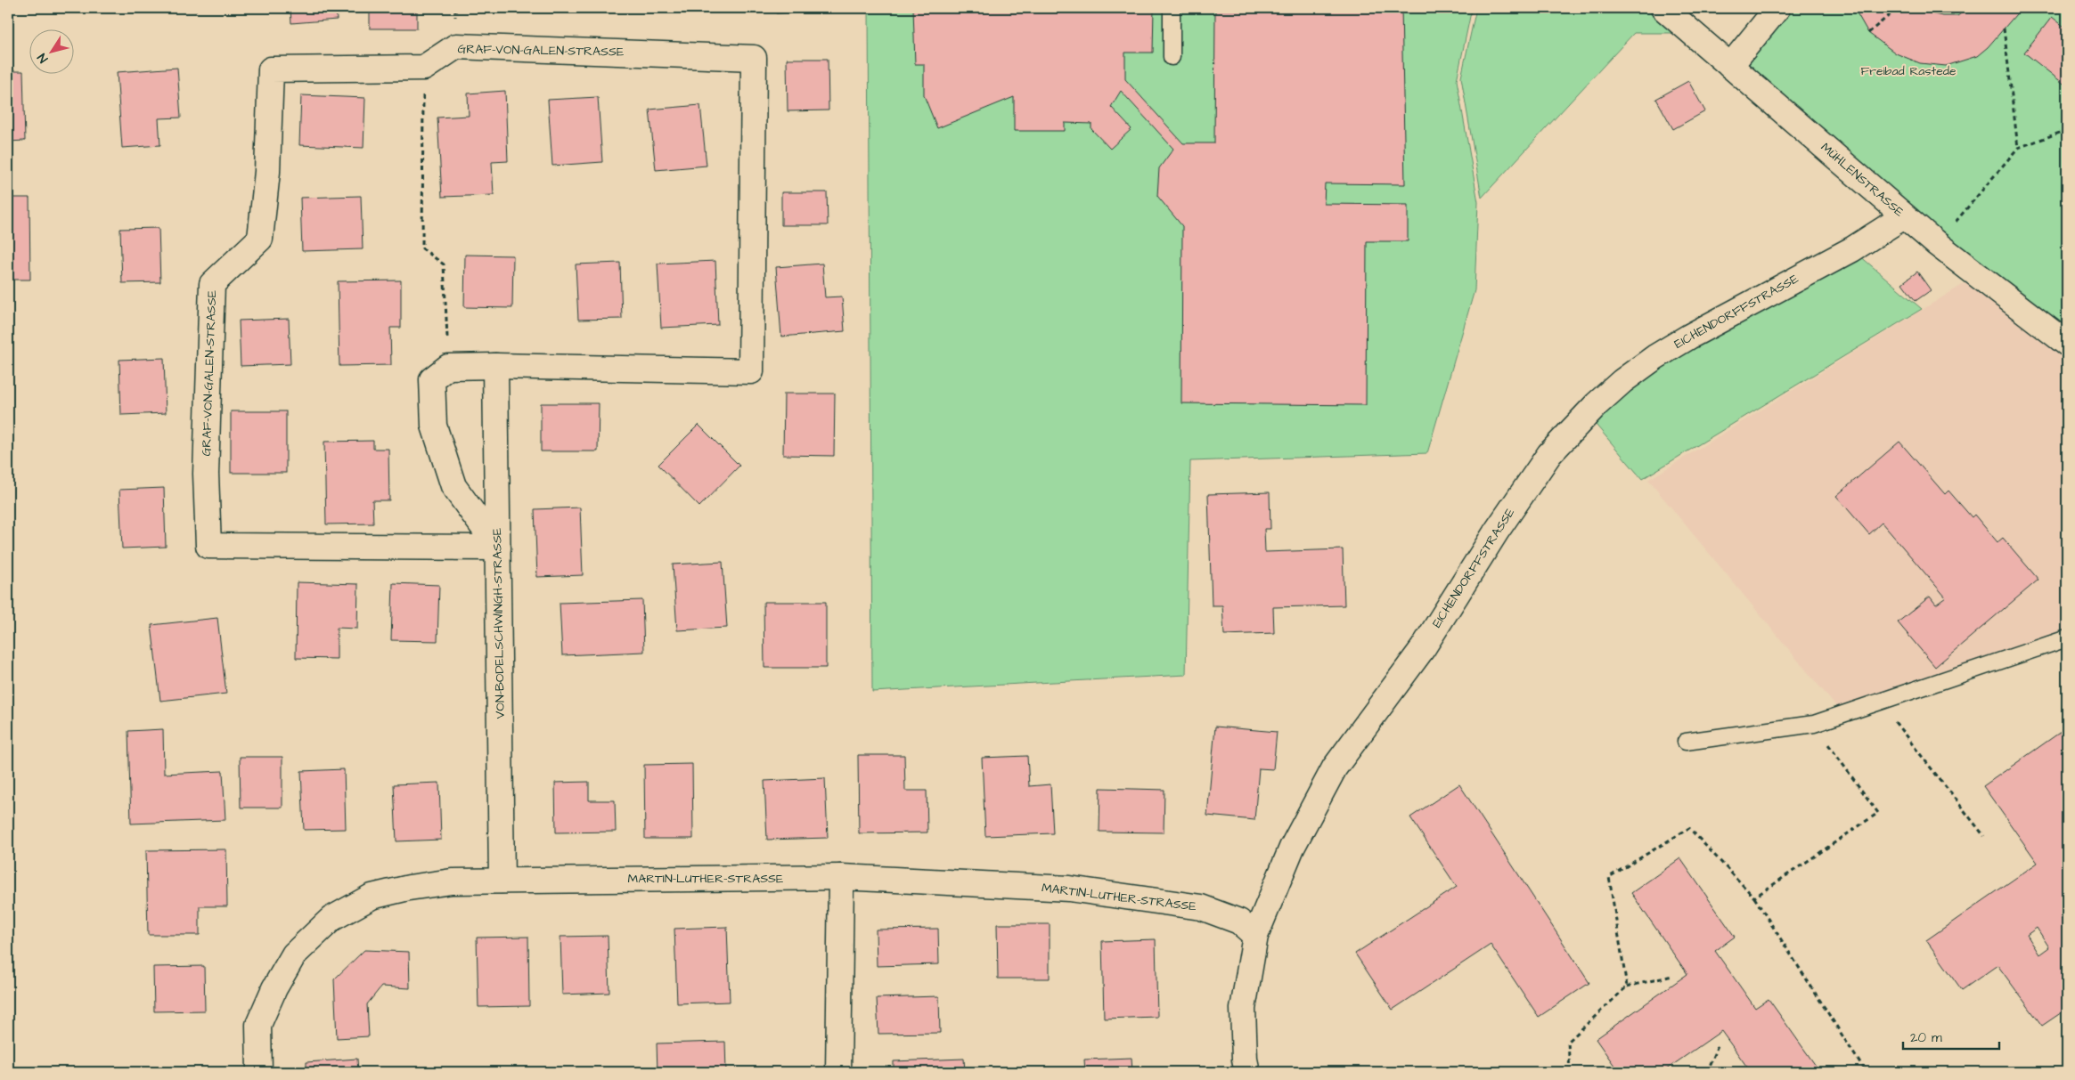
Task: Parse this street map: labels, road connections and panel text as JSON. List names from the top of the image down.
{
  "streets": {
    "street": [
      "GRAF-VON-GALEN-STRASSE",
      "MÜHLENSTRASSE",
      "EICHENDORFFSTRASSE",
      "VON-BODELSCHWINGH-STRASSE",
      "MARTIN-LUTHER-STRASSE"
    ]
  },
  "crossings": [
    ["GRAF-VON-GALEN-STRASSE", "VON-BODELSCHWINGH-STRASSE"],
    ["MÜHLENSTRASSE", "EICHENDORFFSTRASSE"],
    ["EICHENDORFFSTRASSE", "MARTIN-LUTHER-STRASSE"],
    ["VON-BODELSCHWINGH-STRASSE", "MARTIN-LUTHER-STRASSE"]
  ],
  "parks": ["Freibad Rastede"],
  "scale_bar": "20 m",
  "north": "bottom left"
}
